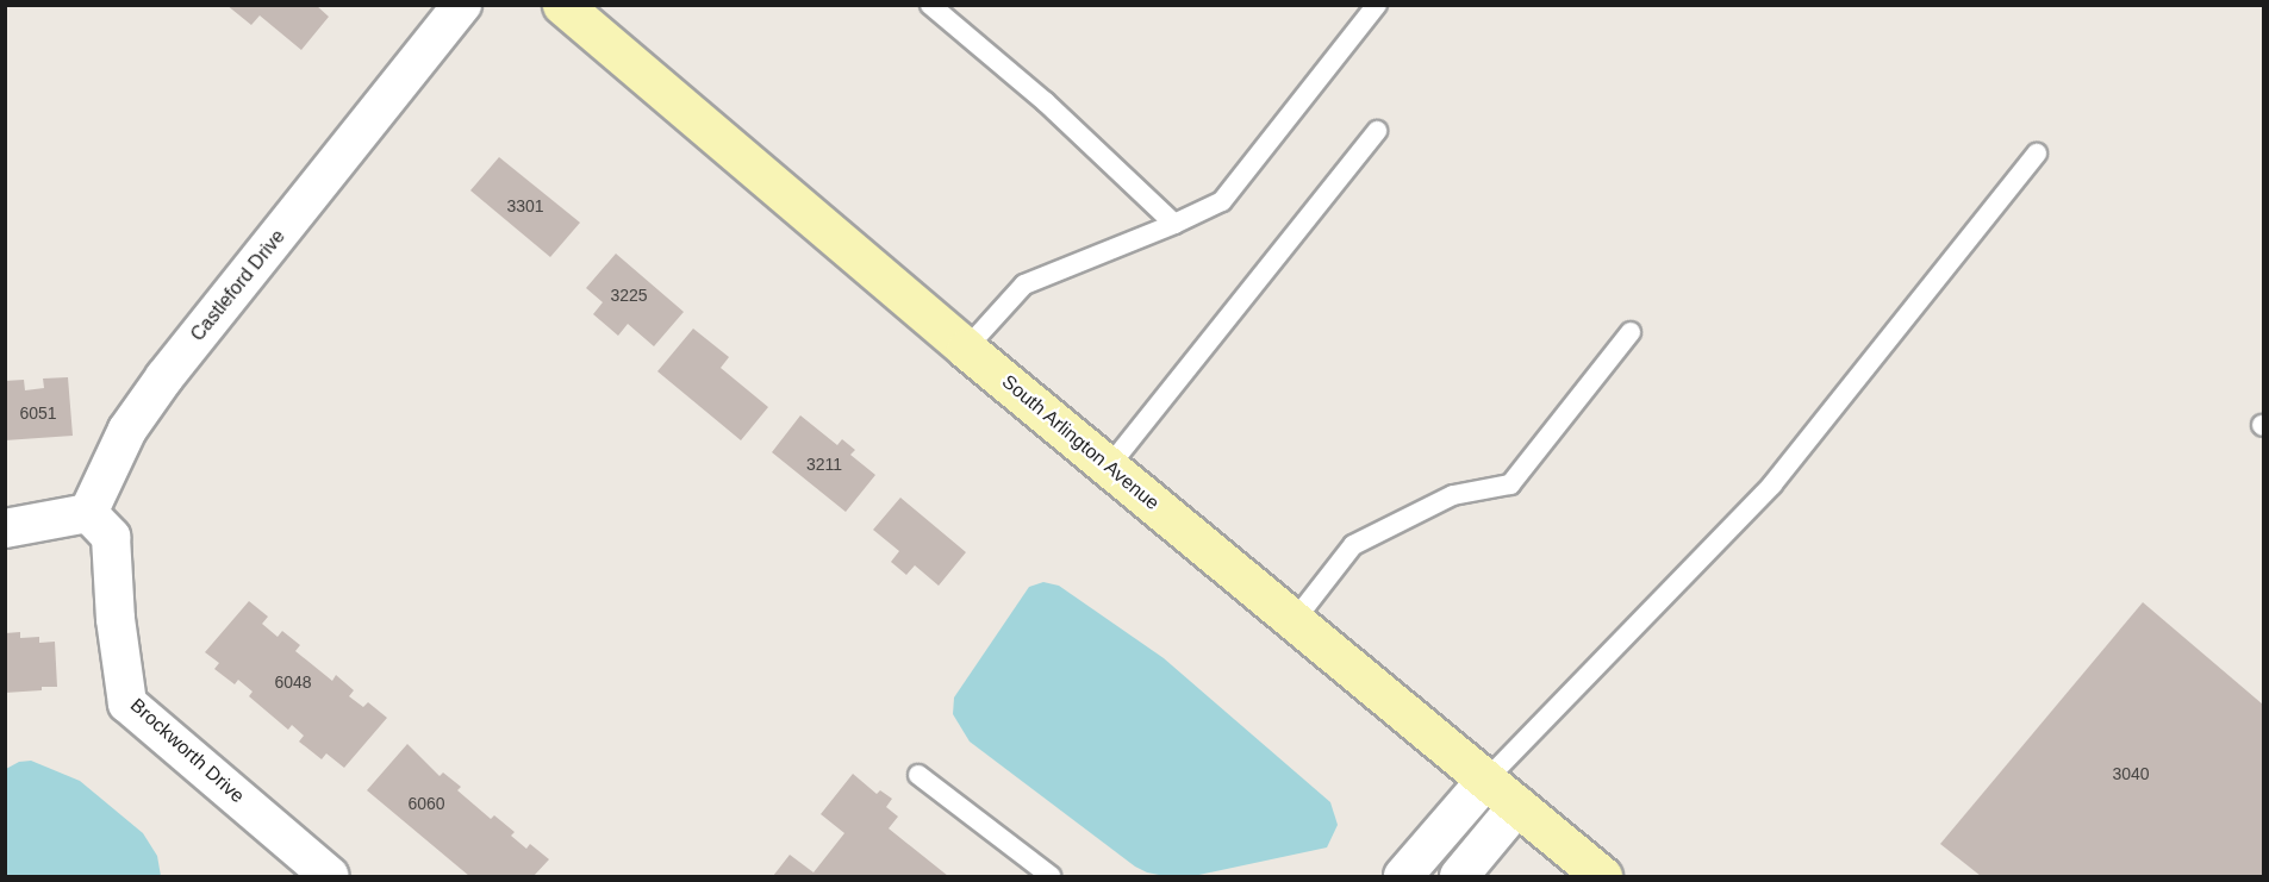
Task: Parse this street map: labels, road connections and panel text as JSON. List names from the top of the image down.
{
  "streets": {
    "main road": ["South Arlington Avenue"],
    "street": ["Castleford Drive", "Brockworth Drive"]
  },
  "crossings": [
    ["Castleford Drive", "Brockworth Drive"]
  ],
  "house_numbers": [
    "3301",
    "3225",
    "6051",
    "3211",
    "6048",
    "3040",
    "6060"
  ]
}
